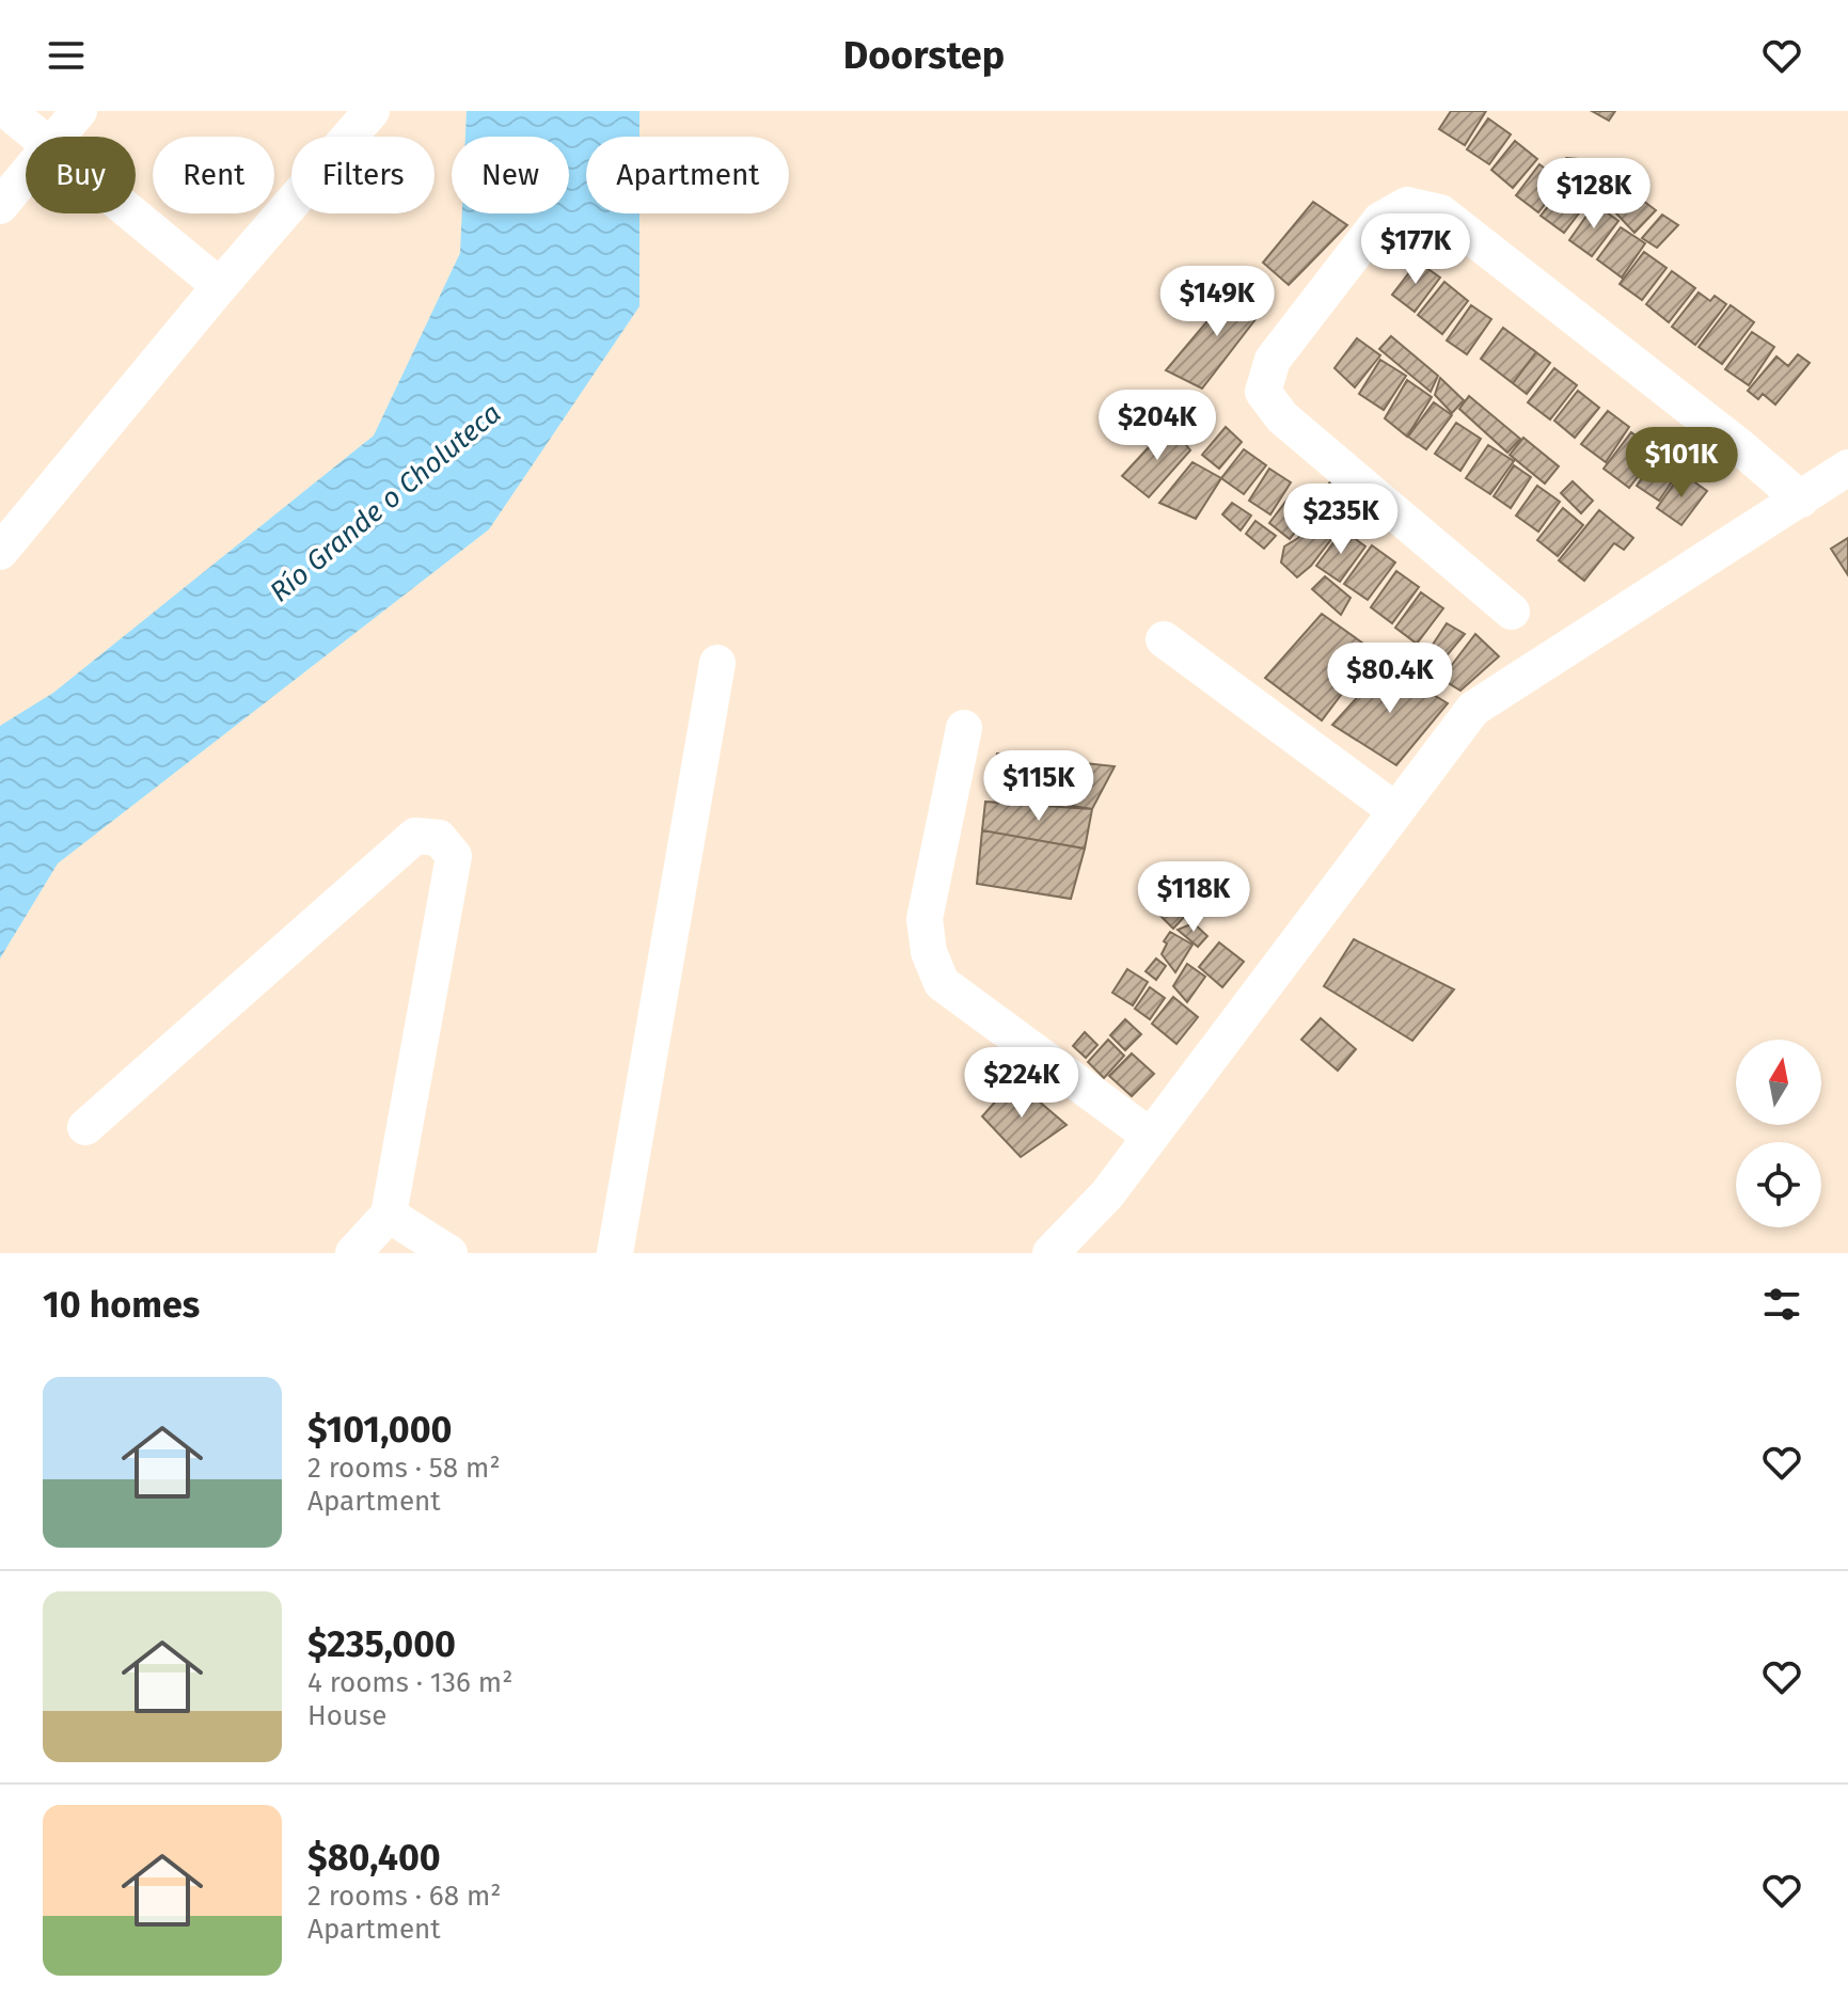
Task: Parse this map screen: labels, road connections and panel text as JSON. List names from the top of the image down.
{
  "water": ["Río Grande o Choluteca"],
  "north": "top",
  "page": {
    "header": "Doorstep",
    "chip": [
      "Buy",
      "Rent",
      "Filters",
      "New",
      "Apartment"
    ],
    "price": [
      "$128K",
      "$177K",
      "$149K",
      "$204K",
      "$101K",
      "$235K",
      "$80.4K",
      "$115K",
      "$118K",
      "$224K"
    ],
    "heading": "10 homes",
    "list": [
      {
        "name": "$101,000",
        "note": "2 rooms · 58 m² · Apartment"
      },
      {
        "name": "$235,000",
        "note": "4 rooms · 136 m² · House"
      },
      {
        "name": "$80,400",
        "note": "2 rooms · 68 m² · Apartment"
      }
    ]
  }
}
